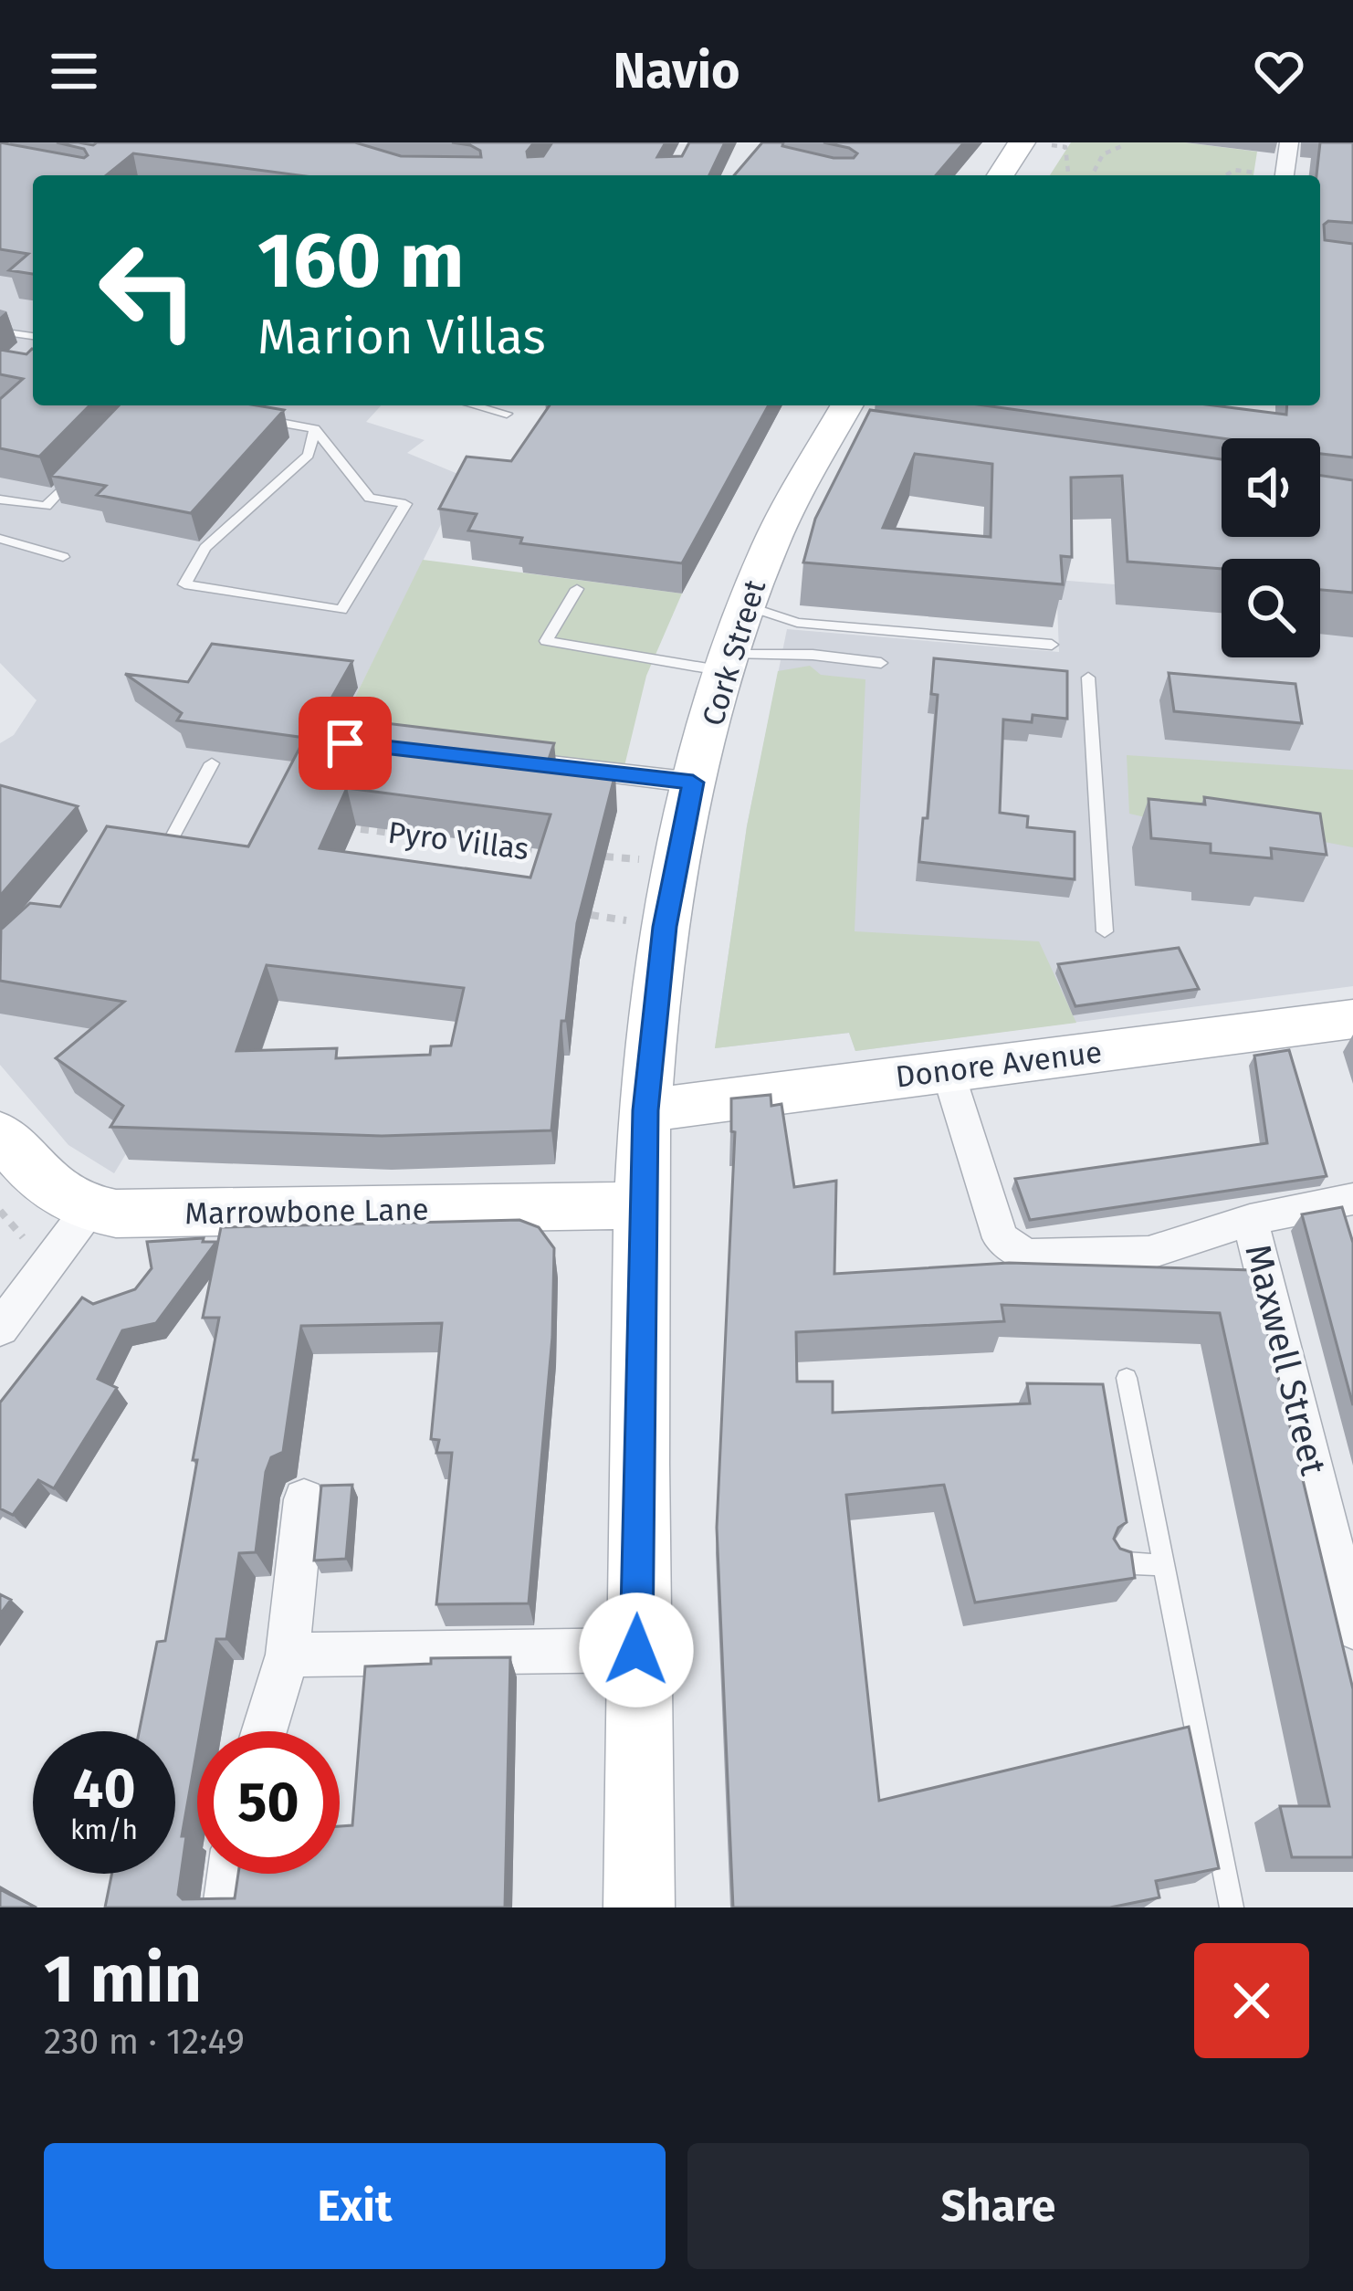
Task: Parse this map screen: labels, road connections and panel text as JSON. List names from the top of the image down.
{
  "streets": {
    "main road": ["Cork Street", "Donore Avenue", "Marrowbone Lane"],
    "street": ["Maxwell Street"],
    "path": ["Pyro Villas"]
  },
  "crossings": [
    ["Cork Street", "Donore Avenue"],
    ["Cork Street", "Marrowbone Lane"]
  ],
  "page": {
    "header": "Navio",
    "turn": ["160 m", "Marion Villas"],
    "speed": "40 km/h",
    "limit": "50",
    "heading": ["1 min", "230 m · 12:49"],
    "buttons": ["Exit", "Share"]
  }
}
